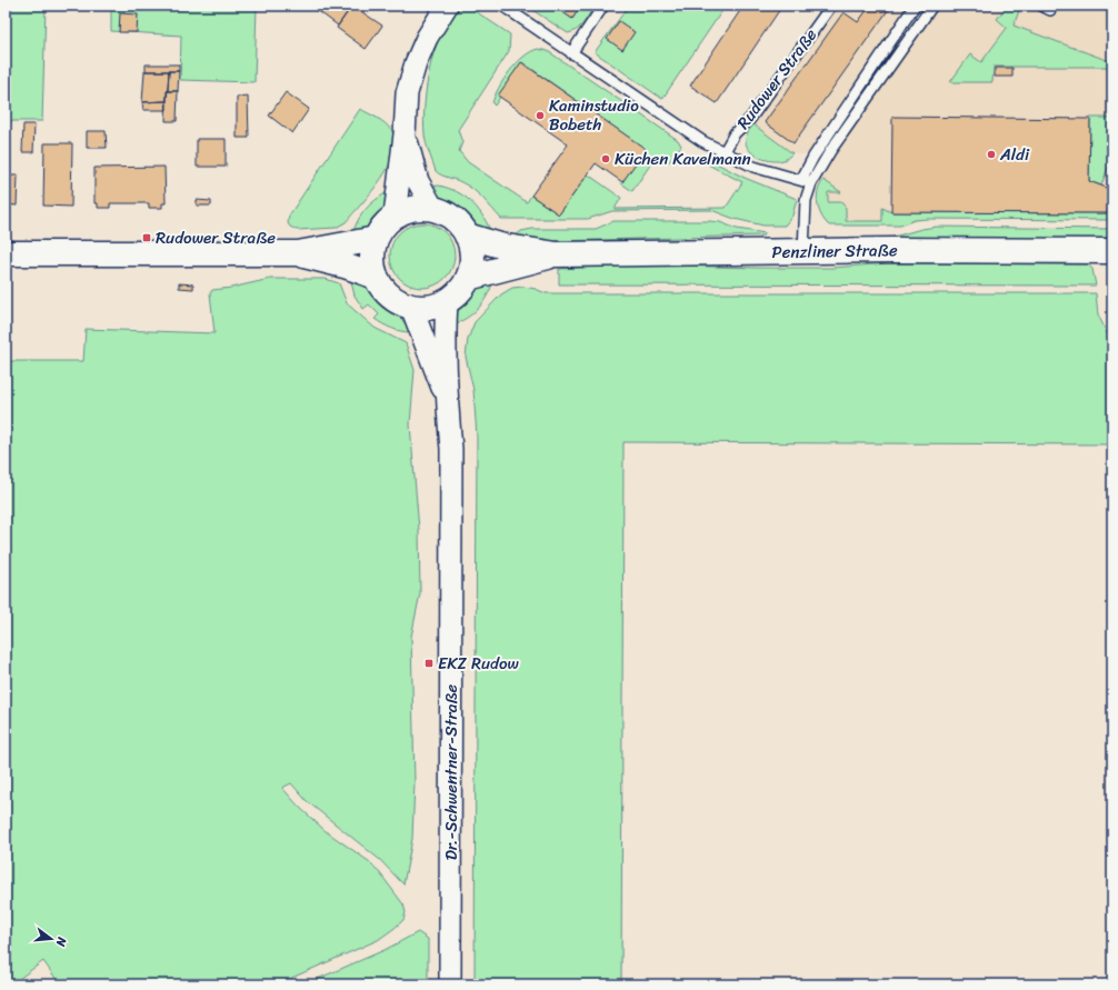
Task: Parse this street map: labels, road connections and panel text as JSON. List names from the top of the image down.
{
  "streets": {
    "main road": ["Penzliner Straße"],
    "street": ["Dr.-Schwentner-Straße"],
    "lane": ["Rudower Straße"]
  },
  "crossings": [
    ["Penzliner Straße", "Dr.-Schwentner-Straße"]
  ],
  "places": {
    "other": ["Kaminstudio Bobeth", "Aldi", "Küchen Kavelmann"],
    "transit": ["Rudower Straße", "EKZ Rudow"]
  },
  "north": "right"
}
